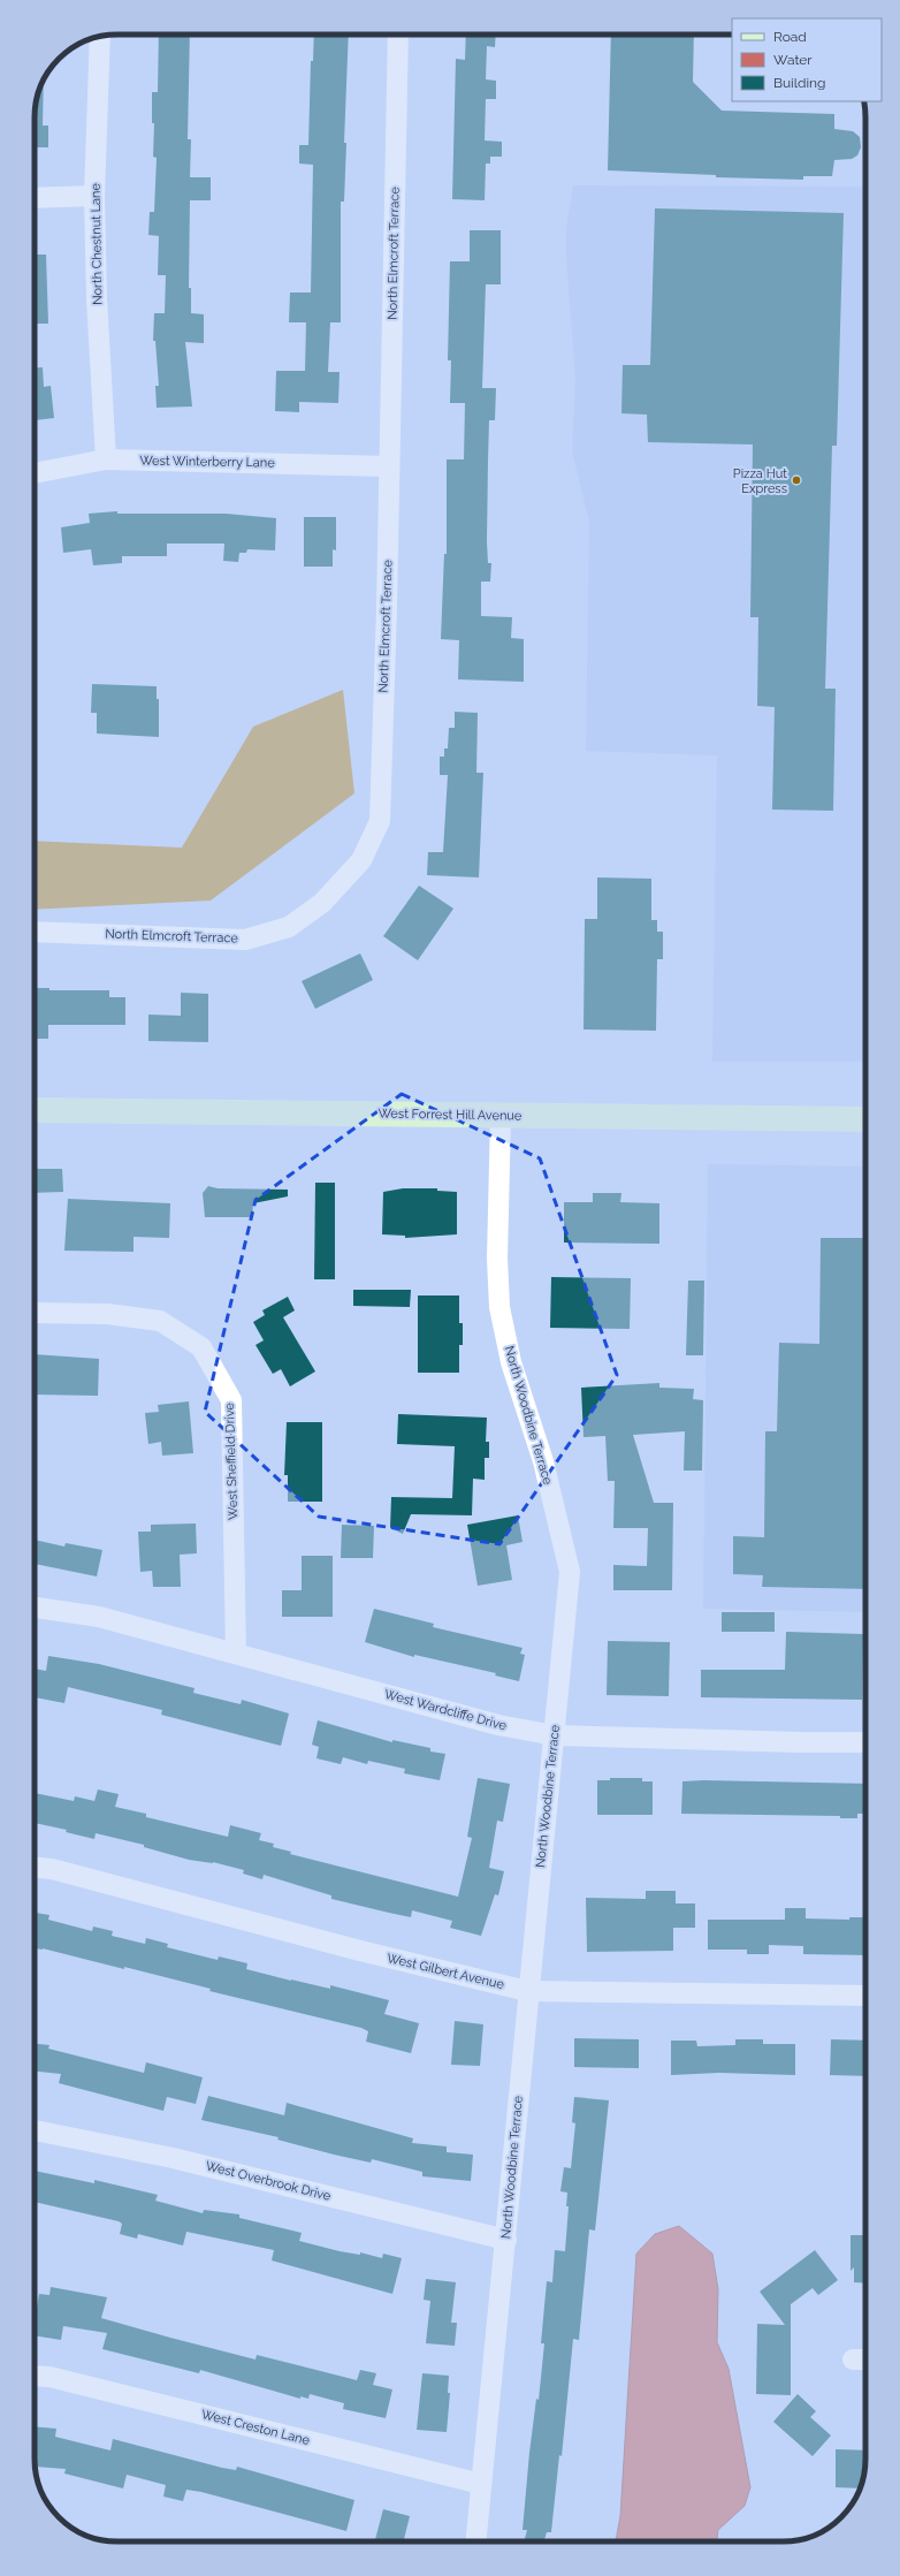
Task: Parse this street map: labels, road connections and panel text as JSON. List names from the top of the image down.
{
  "streets": {
    "street": [
      "North Chestnut Lane",
      "North Elmcroft Terrace",
      "West Winterberry Lane",
      "West Forrest Hill Avenue",
      "North Woodbine Terrace",
      "West Sheffield Drive",
      "West Wardcliffe Drive",
      "West Gilbert Avenue",
      "West Overbrook Drive",
      "West Creston Lane"
    ]
  },
  "crossings": [
    ["North Chestnut Lane", "West Winterberry Lane"],
    ["North Elmcroft Terrace", "West Winterberry Lane"],
    ["West Forrest Hill Avenue", "North Woodbine Terrace"],
    ["North Woodbine Terrace", "West Wardcliffe Drive"],
    ["North Woodbine Terrace", "West Gilbert Avenue"],
    ["North Woodbine Terrace", "West Overbrook Drive"],
    ["North Woodbine Terrace", "West Creston Lane"],
    ["West Sheffield Drive", "West Wardcliffe Drive"]
  ],
  "places": ["Pizza Hut Express"],
  "legend": ["Road", "Water", "Building"]
}
